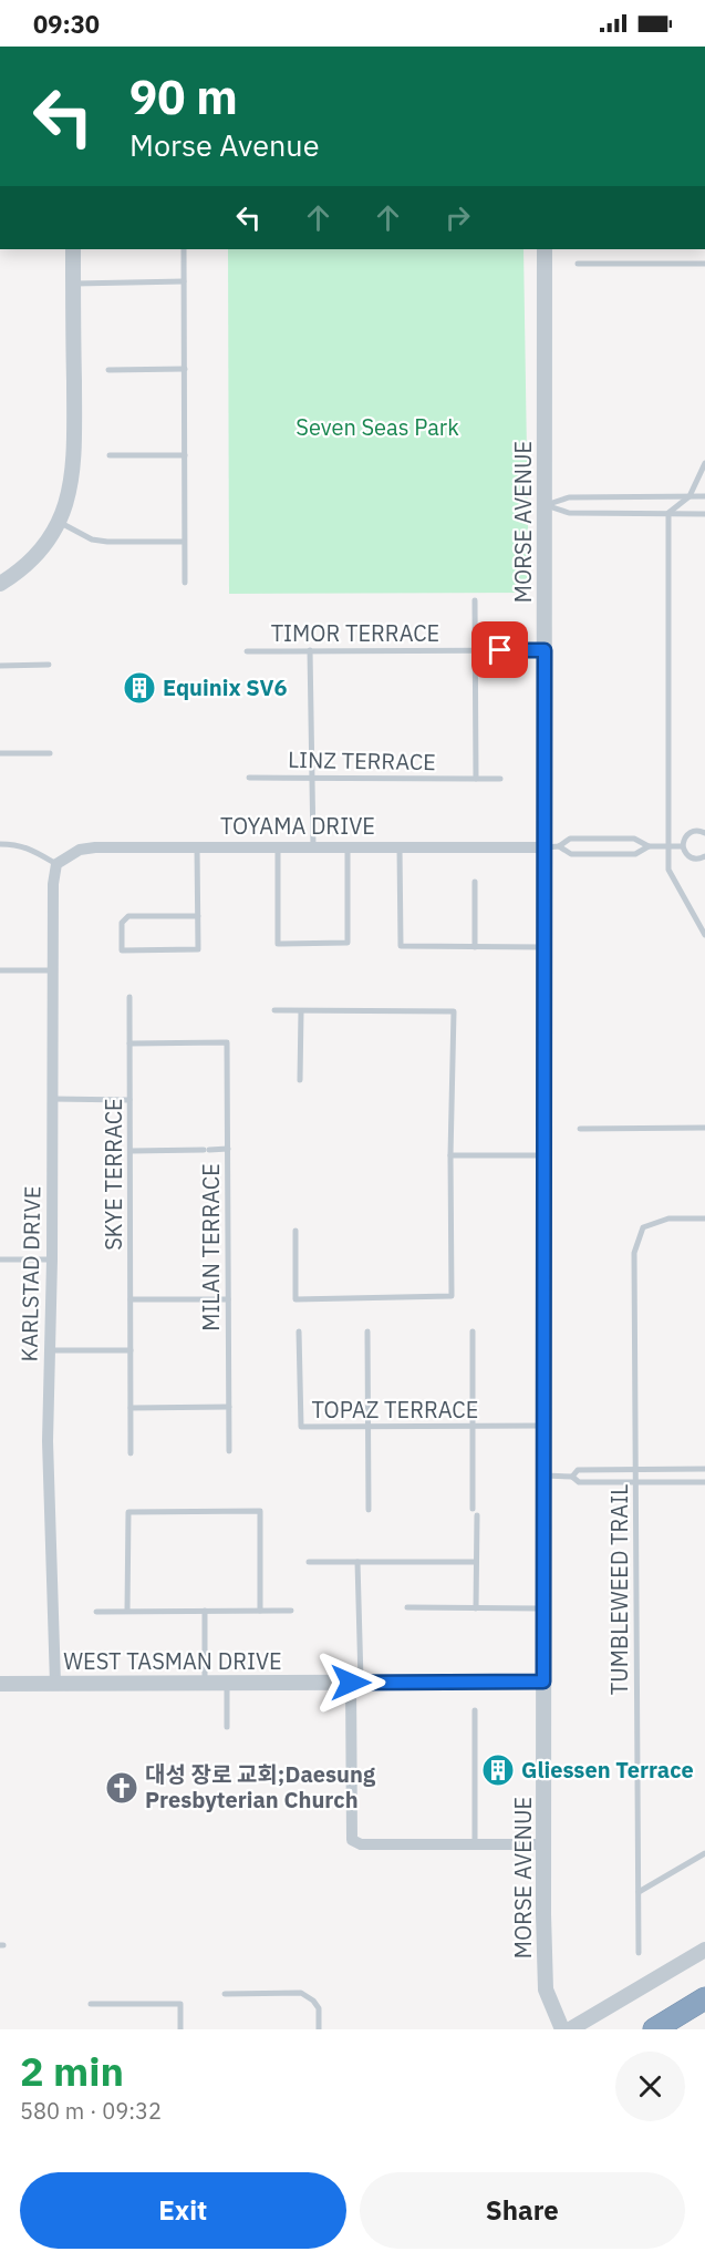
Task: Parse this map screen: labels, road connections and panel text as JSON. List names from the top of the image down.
{
  "streets": {
    "street": [
      "MORSE AVENUE",
      "TOYAMA DRIVE",
      "KARLSTAD DRIVE",
      "WEST TASMAN DRIVE"
    ],
    "lane": [
      "TIMOR TERRACE",
      "LINZ TERRACE",
      "SKYE TERRACE",
      "MILAN TERRACE",
      "TOPAZ TERRACE",
      "TUMBLEWEED TRAIL"
    ]
  },
  "crossings": [
    ["MORSE AVENUE", "TIMOR TERRACE"],
    ["MORSE AVENUE", "TOYAMA DRIVE"],
    ["MORSE AVENUE", "TOPAZ TERRACE"],
    ["MORSE AVENUE", "WEST TASMAN DRIVE"],
    ["TOYAMA DRIVE", "KARLSTAD DRIVE"],
    ["SKYE TERRACE", "MILAN TERRACE"],
    ["KARLSTAD DRIVE", "WEST TASMAN DRIVE"]
  ],
  "parks": ["Seven Seas Park"],
  "places": {
    "building": ["Equinix SV6", "Gliessen Terrace"],
    "church": ["대성 장로 교회;Daesung Presbyterian Church"]
  },
  "page": {
    "status": "09:30",
    "turn": ["90 m", "Morse Avenue"],
    "heading": ["2 min", "580 m · 09:32"],
    "buttons": ["Exit", "Share"]
  }
}
